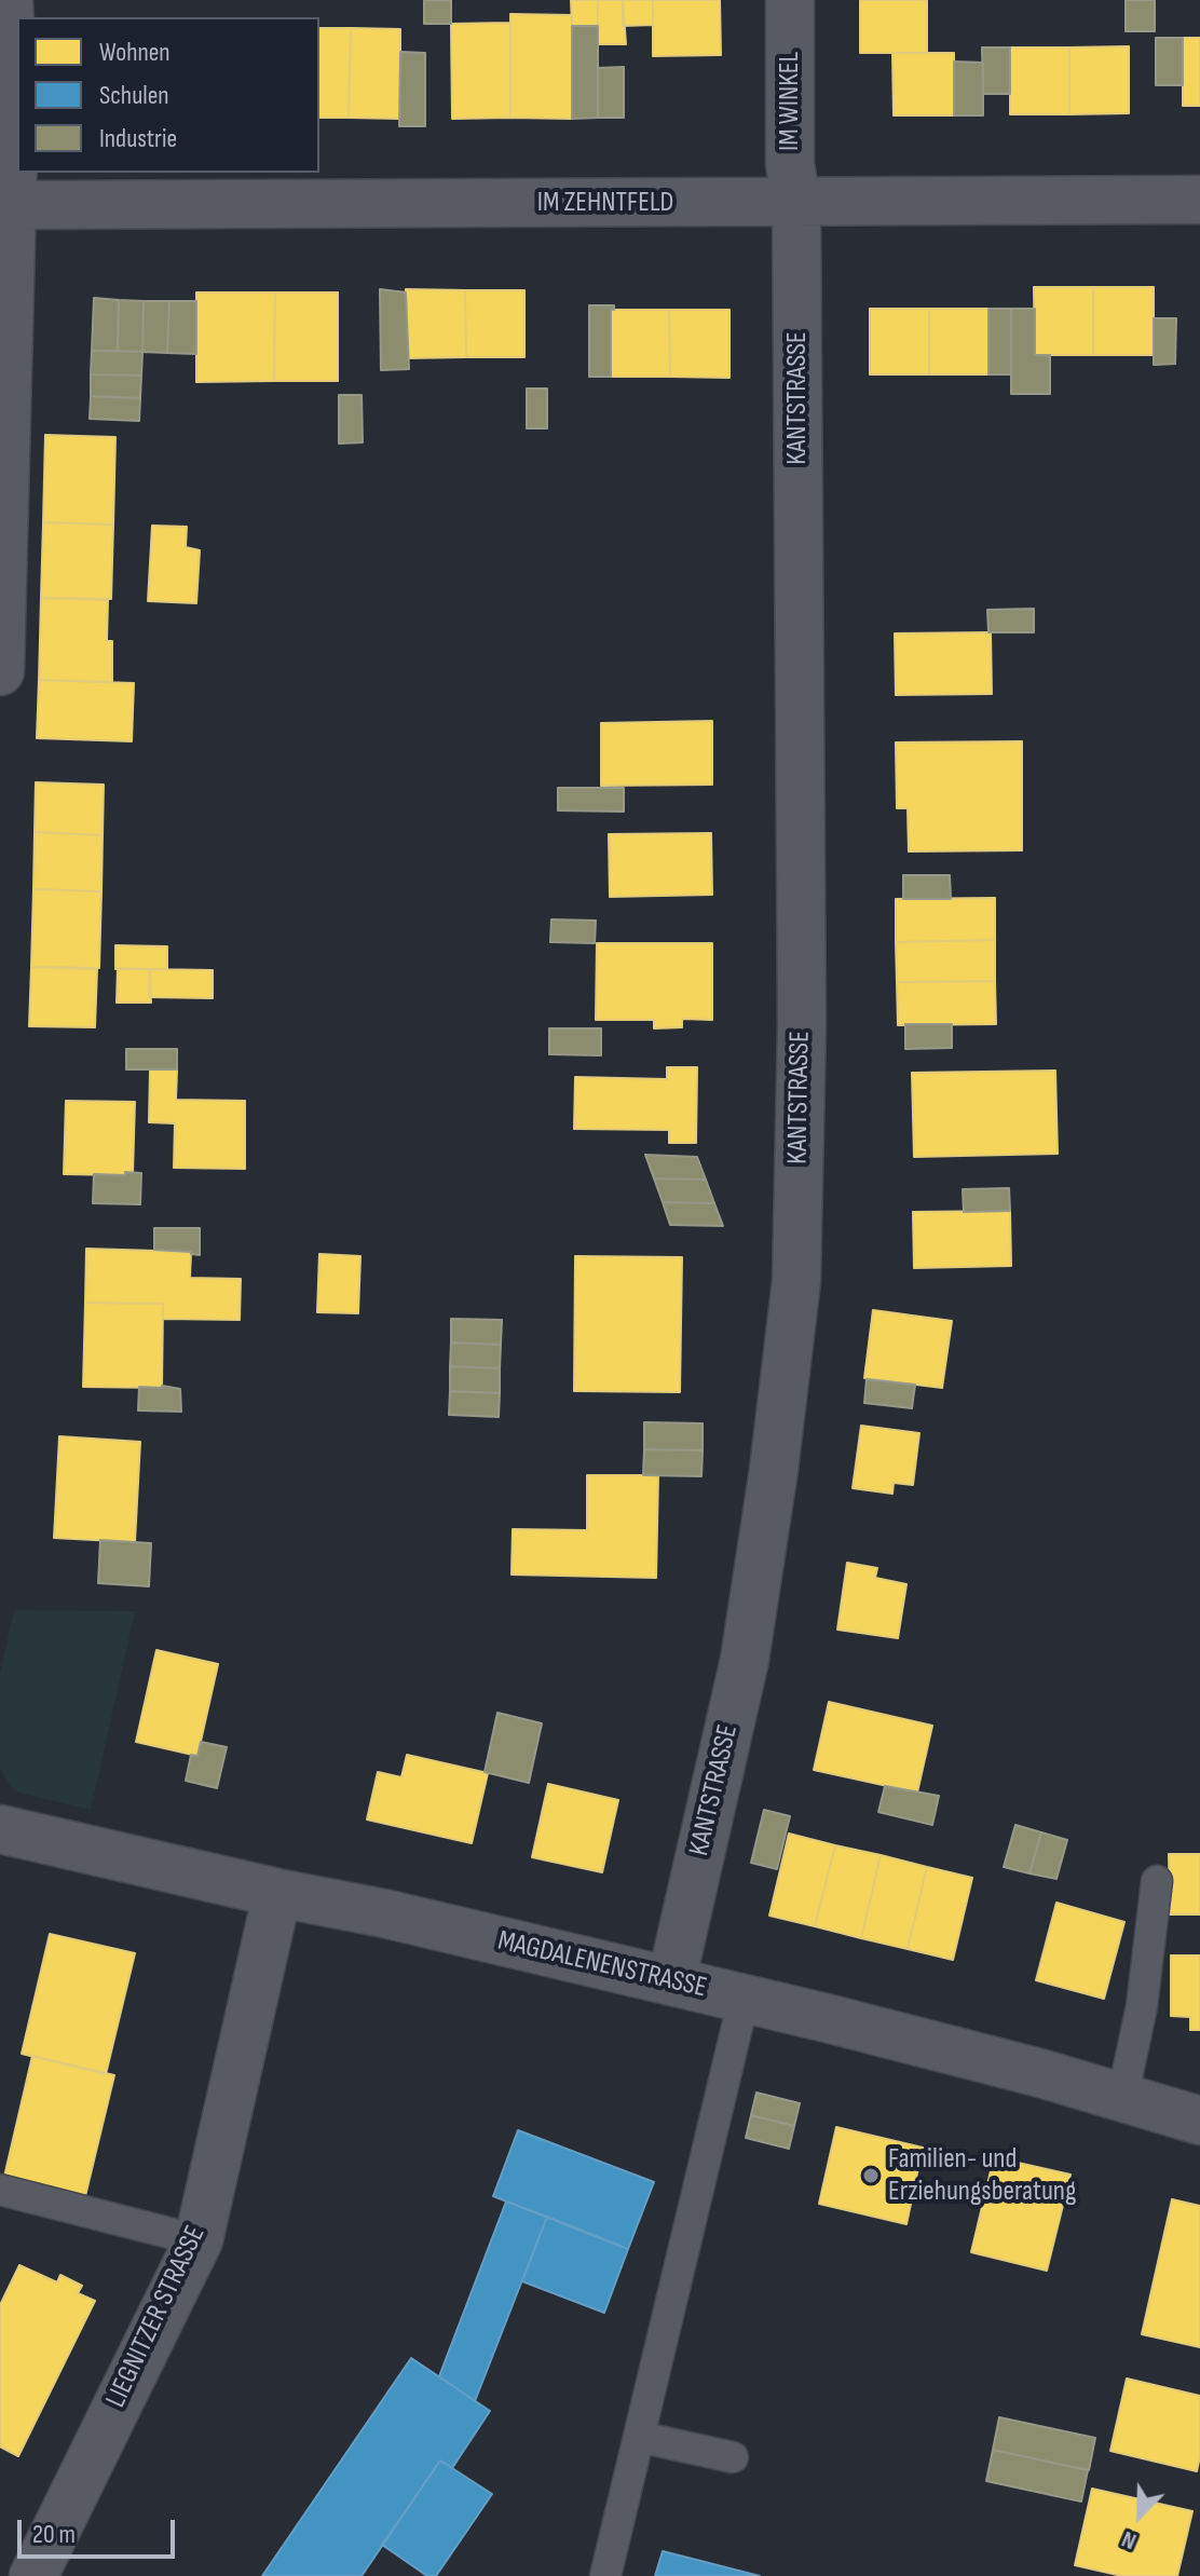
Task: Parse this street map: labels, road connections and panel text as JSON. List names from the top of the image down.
{
  "streets": {
    "street": [
      "IM WINKEL",
      "IM ZEHNTFELD",
      "KANTSTRASSE",
      "MAGDALENENSTRASSE",
      "LIEGNITZER STRASSE"
    ]
  },
  "crossings": [
    ["IM WINKEL", "IM ZEHNTFELD"],
    ["IM WINKEL", "KANTSTRASSE"],
    ["IM ZEHNTFELD", "KANTSTRASSE"],
    ["KANTSTRASSE", "MAGDALENENSTRASSE"],
    ["MAGDALENENSTRASSE", "LIEGNITZER STRASSE"]
  ],
  "places": ["Familien- und Erziehungsberatung"],
  "legend": ["Wohnen", "Schulen", "Industrie"],
  "scale_bar": "20 m",
  "north": "bottom left"
}
